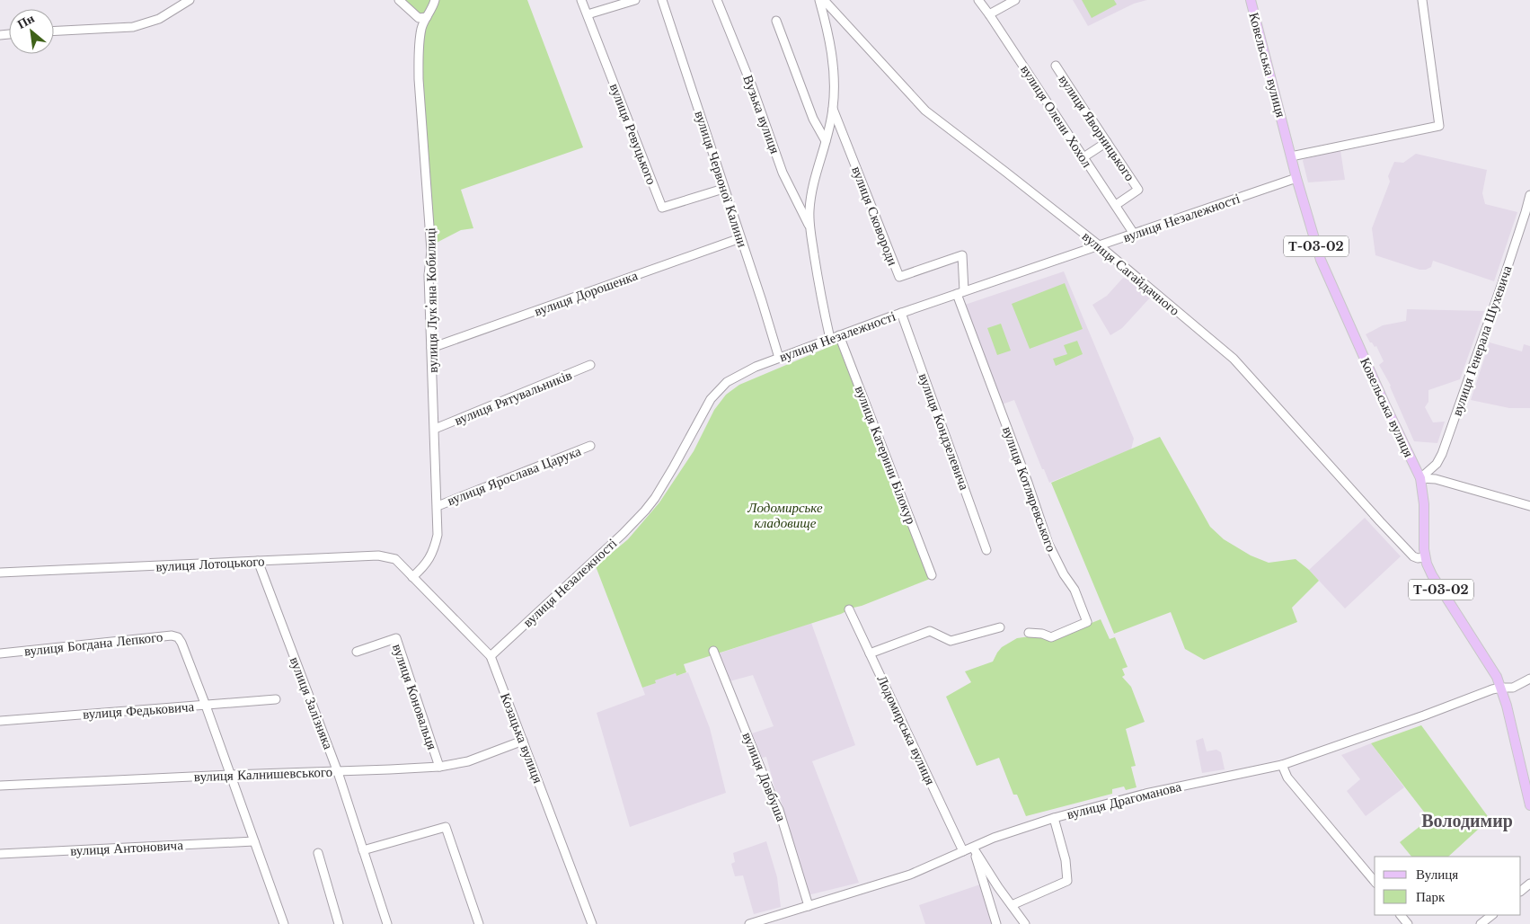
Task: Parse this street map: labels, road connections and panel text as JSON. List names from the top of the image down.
{
  "streets": {
    "main road": ["Ковельська вулиця", "Т-03-02"],
    "street": [
      "Вузька вулиця",
      "вулиця Олени Хохол",
      "вулиця Яворницького",
      "вулиця Ревуцького",
      "вулиця Червоної Калини",
      "вулиця Сковороди",
      "вулиця Незалежності",
      "вулиця Сагайдачного",
      "вулиця Дорошенка",
      "вулиця Лукʼяна Кобилиці",
      "вулиця Генерала Шухевича",
      "вулиця Рятувальників",
      "вулиця Кондзелевича",
      "вулиця Катерини Білокур",
      "вулиця Ярослава Царука",
      "вулиця Котляревського",
      "вулиця Лотоцького",
      "вулиця Богдана Лепкого",
      "вулиця Коновальця",
      "вулиця Залізняка",
      "вулиця Федьковича",
      "Лодомирська вулиця",
      "Козацька вулиця",
      "вулиця Калнишевського",
      "вулиця Довбуша",
      "вулиця Драгоманова",
      "вулиця Антоновича"
    ]
  },
  "crossings": [
    ["Ковельська вулиця", "вулиця Незалежності"],
    ["Ковельська вулиця", "вулиця Сагайдачного"],
    ["Ковельська вулиця", "вулиця Генерала Шухевича"],
    ["Ковельська вулиця", "вулиця Драгоманова"],
    ["вулиця Олени Хохол", "вулиця Яворницького"],
    ["вулиця Олени Хохол", "вулиця Незалежності"],
    ["вулиця Ревуцького", "вулиця Червоної Калини"],
    ["вулиця Червоної Калини", "вулиця Незалежності"],
    ["вулиця Червоної Калини", "вулиця Дорошенка"],
    ["вулиця Сковороди", "вулиця Незалежності"],
    ["вулиця Сковороди", "вулиця Котляревського"],
    ["вулиця Незалежності", "вулиця Сагайдачного"],
    ["вулиця Незалежності", "вулиця Кондзелевича"],
    ["вулиця Незалежності", "вулиця Катерини Білокур"],
    ["вулиця Незалежності", "вулиця Котляревського"],
    ["вулиця Незалежності", "Козацька вулиця"],
    ["вулиця Дорошенка", "вулиця Лукʼяна Кобилиці"],
    ["вулиця Лукʼяна Кобилиці", "вулиця Рятувальників"],
    ["вулиця Лукʼяна Кобилиці", "вулиця Ярослава Царука"],
    ["вулиця Лукʼяна Кобилиці", "вулиця Лотоцького"],
    ["вулиця Лукʼяна Кобилиці", "Козацька вулиця"],
    ["вулиця Лотоцького", "вулиця Залізняка"],
    ["вулиця Лотоцького", "Козацька вулиця"],
    ["вулиця Богдана Лепкого", "вулиця Федьковича"],
    ["вулиця Богдана Лепкого", "вулиця Калнишевського"],
    ["вулиця Богдана Лепкого", "вулиця Антоновича"],
    ["вулиця Коновальця", "вулиця Калнишевського"],
    ["вулиця Залізняка", "вулиця Калнишевського"],
    ["Лодомирська вулиця", "вулиця Драгоманова"],
    ["Козацька вулиця", "вулиця Калнишевського"],
    ["вулиця Довбуша", "вулиця Драгоманова"]
  ],
  "districts": ["Володимир"],
  "parks": ["Лодомирське кладовище"],
  "legend": ["Вулиця", "Парк"],
  "north": "top left"
}
